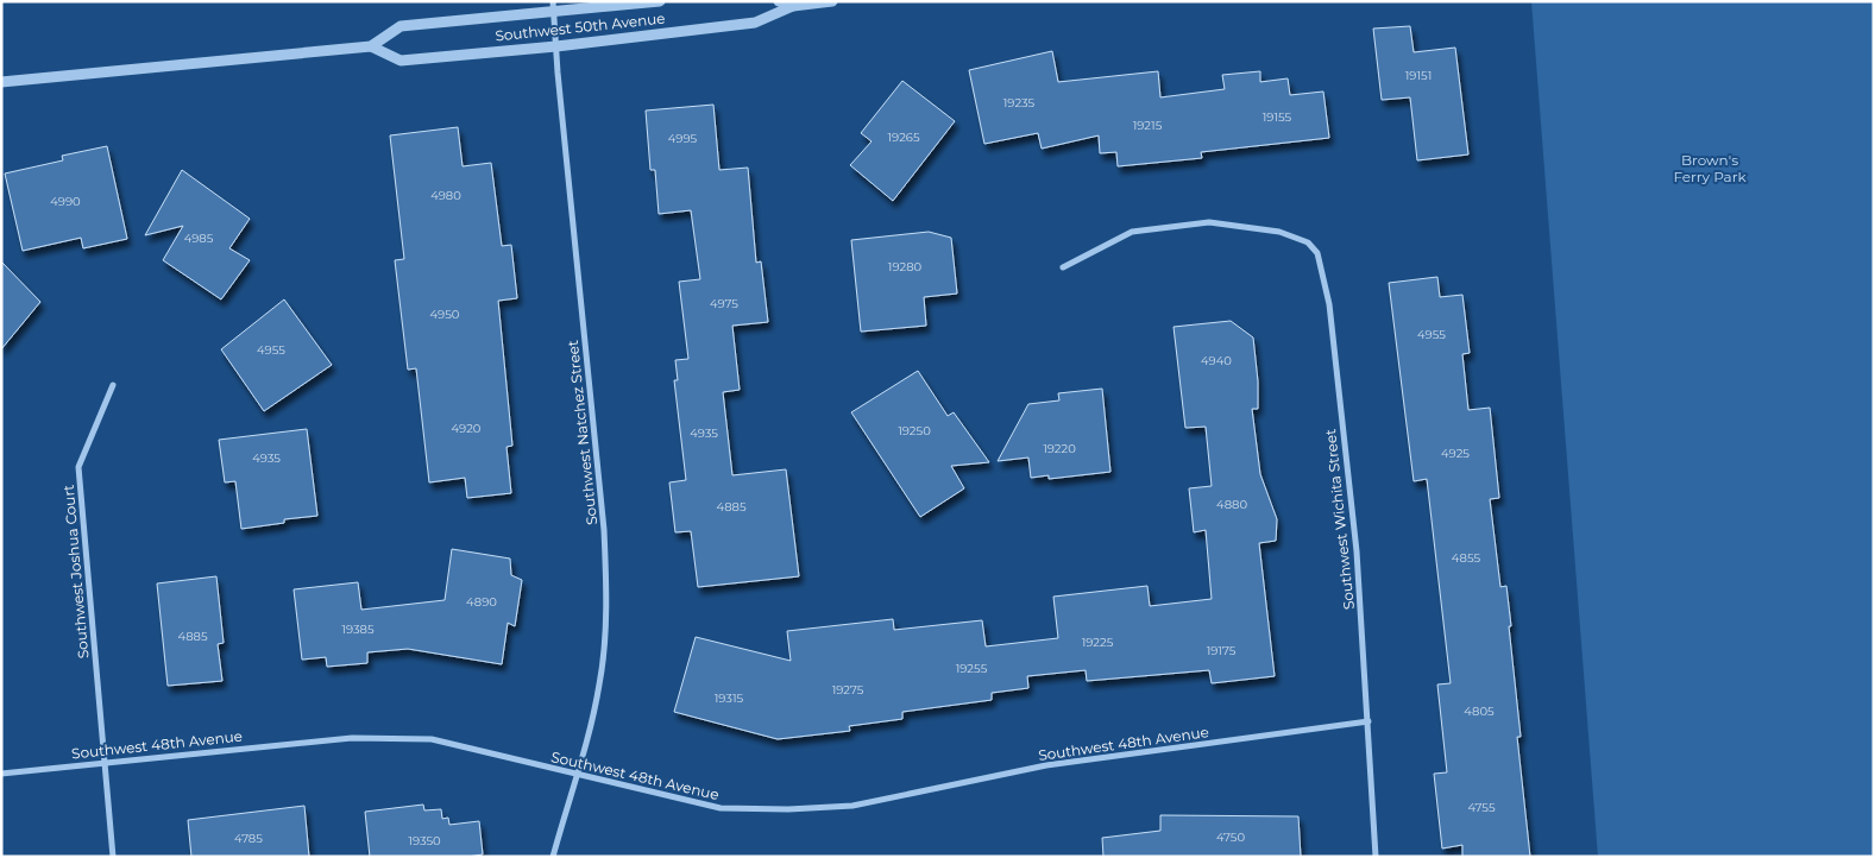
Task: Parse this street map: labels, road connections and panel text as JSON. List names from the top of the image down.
{
  "streets": {
    "street": [
      "Southwest 50th Avenue",
      "Southwest Natchez Street",
      "Southwest Wichita Street",
      "Southwest Joshua Court",
      "Southwest 48th Avenue"
    ]
  },
  "crossings": [
    ["Southwest 50th Avenue", "Southwest Natchez Street"],
    ["Southwest Natchez Street", "Southwest 48th Avenue"],
    ["Southwest Wichita Street", "Southwest 48th Avenue"],
    ["Southwest Joshua Court", "Southwest 48th Avenue"]
  ],
  "parks": ["Brown's Ferry Park"],
  "house_numbers": [
    "19151",
    "19235",
    "19155",
    "19215",
    "19265",
    "4995",
    "4980",
    "4990",
    "4985",
    "19280",
    "4975",
    "4950",
    "4955",
    "4955",
    "4940",
    "4920",
    "19250",
    "4935",
    "19220",
    "4925",
    "4935",
    "4880",
    "4885",
    "4855",
    "4890",
    "19385",
    "4885",
    "19225",
    "19175",
    "19255",
    "19275",
    "19315",
    "4805",
    "4755",
    "4750",
    "4785",
    "19350"
  ]
}
